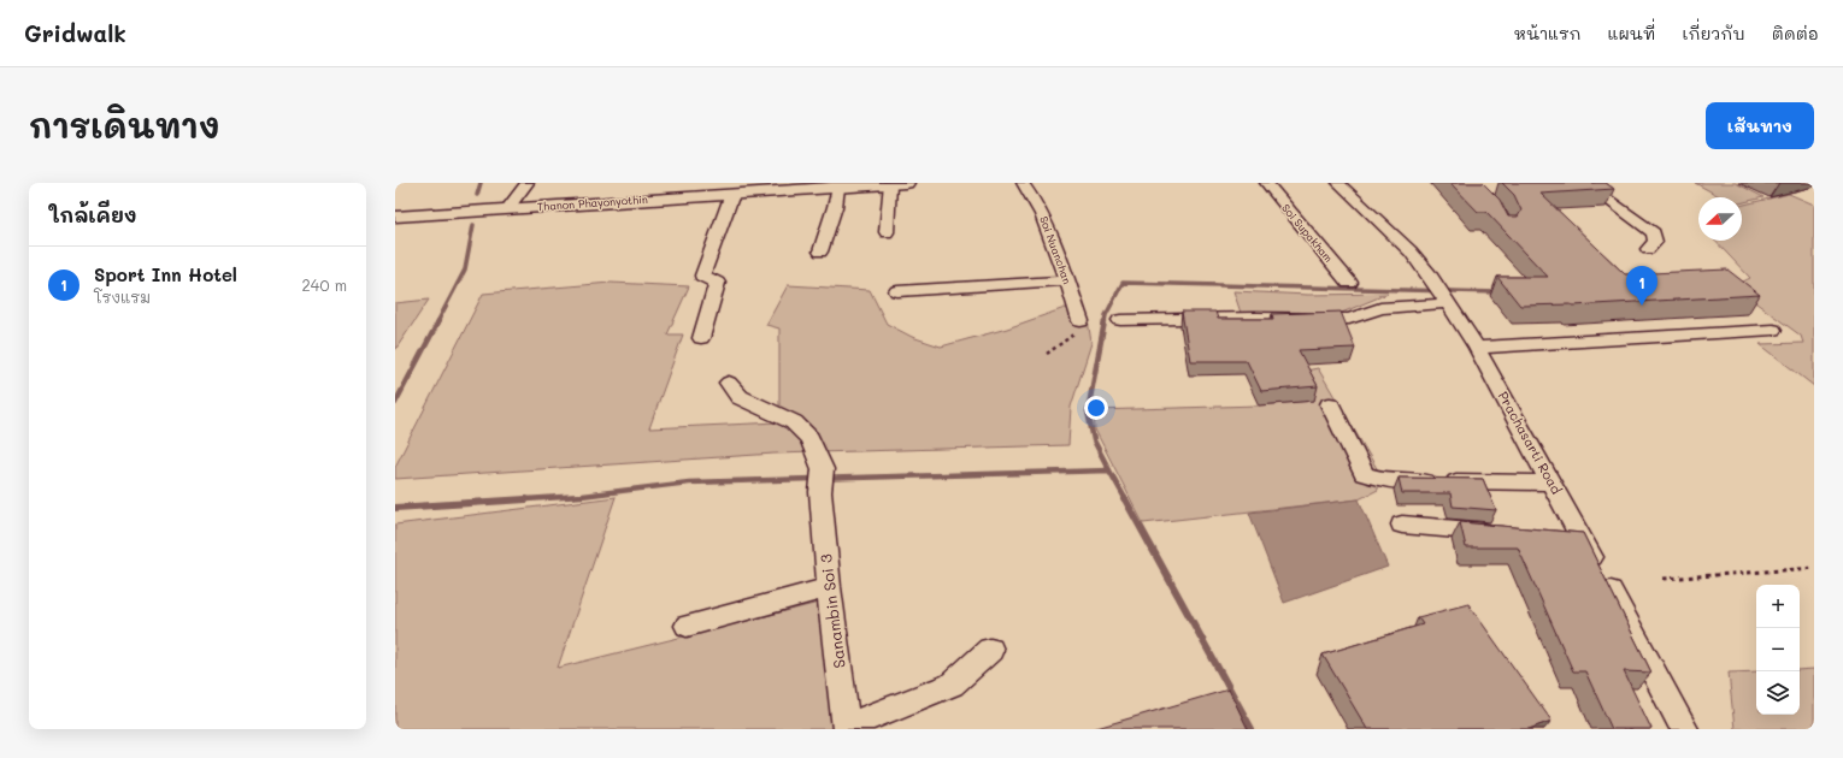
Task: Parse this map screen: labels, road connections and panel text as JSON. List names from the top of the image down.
{
  "streets": {
    "main road": ["Thanon Phayonyothin"],
    "street": [
      "Soi Supakham",
      "Soi Nuanchan",
      "Prachasarti Road",
      "Sanambin Soi 3"
    ]
  },
  "north": "left",
  "page": {
    "header": "Gridwalk",
    "nav": [
      "หน้าแรก",
      "แผนที่",
      "เกี่ยวกับ",
      "ติดต่อ"
    ],
    "buttons": "เส้นทาง",
    "title": "การเดินทาง",
    "heading": "ใกล้เคียง",
    "list": [
      {
        "mark": "1",
        "name": "Sport Inn Hotel",
        "note": "โรงแรม",
        "value": "240 m"
      }
    ],
    "pins": "1",
    "map_buttons": ["+", "−"]
  }
}
